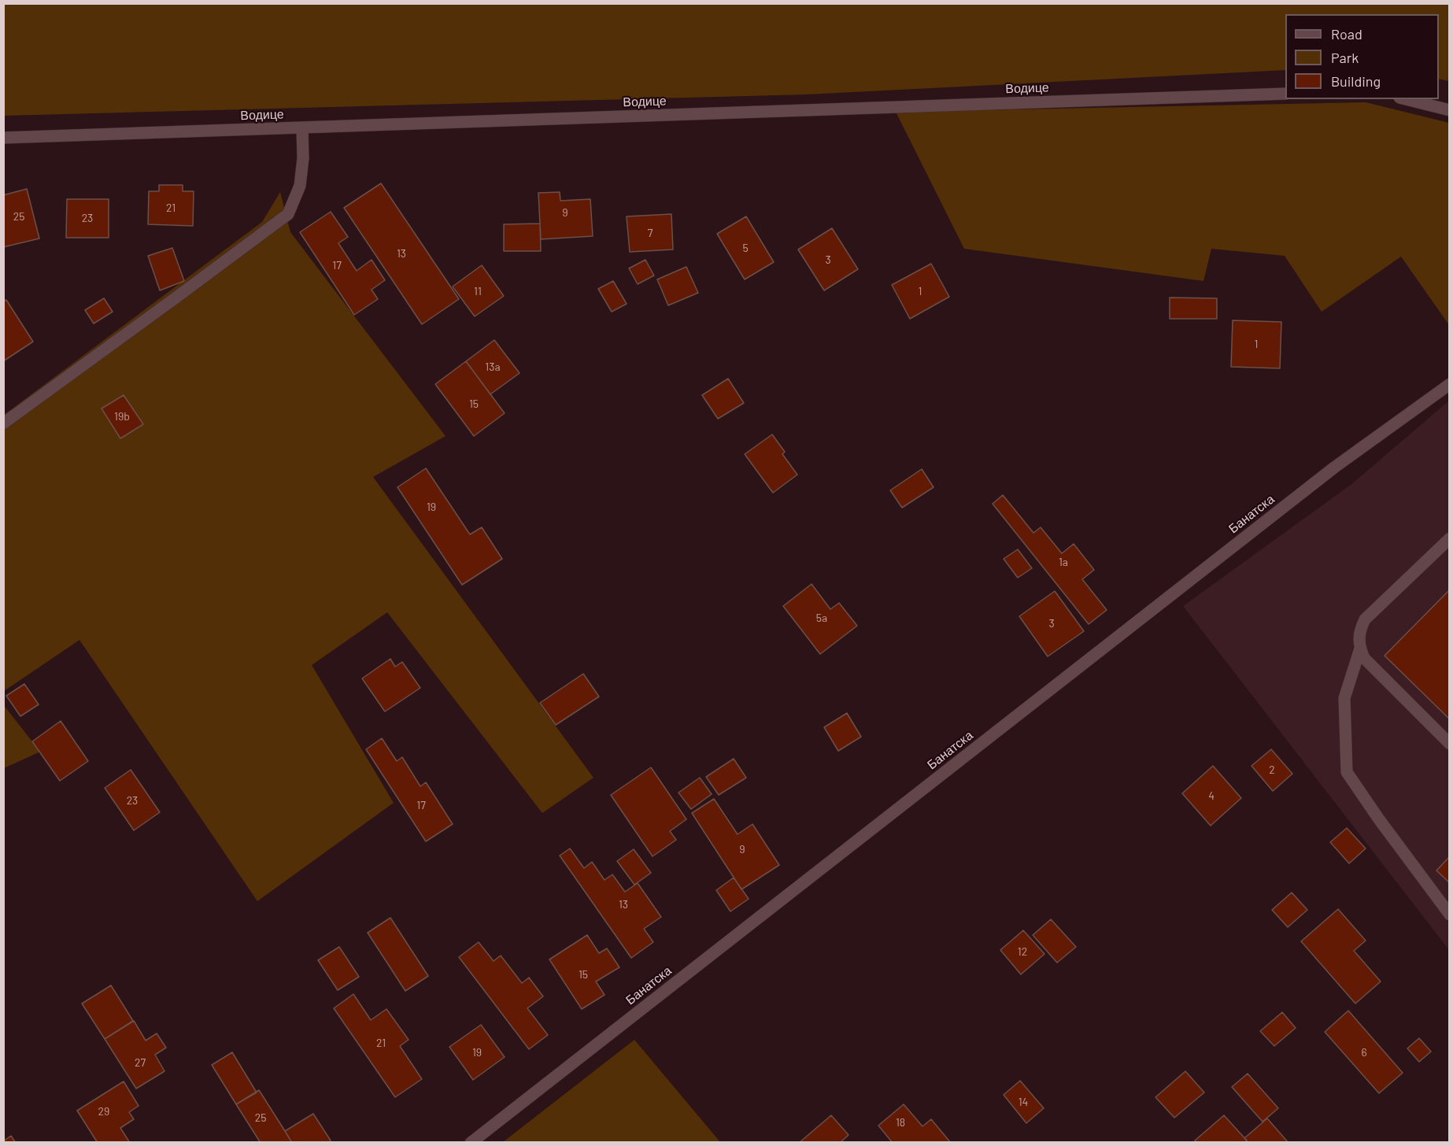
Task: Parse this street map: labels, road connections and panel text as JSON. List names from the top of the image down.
{
  "streets": {
    "street": ["Водице", "Банатска"]
  },
  "house_numbers": [
    "21",
    "9",
    "25",
    "23",
    "7",
    "5",
    "13",
    "3",
    "17",
    "11",
    "1",
    "1",
    "13a",
    "15",
    "19b",
    "19",
    "1a",
    "5a",
    "3",
    "2",
    "4",
    "23",
    "17",
    "9",
    "13",
    "12",
    "15",
    "21",
    "19",
    "6",
    "27",
    "14",
    "29",
    "25",
    "18"
  ],
  "legend": ["Road", "Park", "Building"]
}
